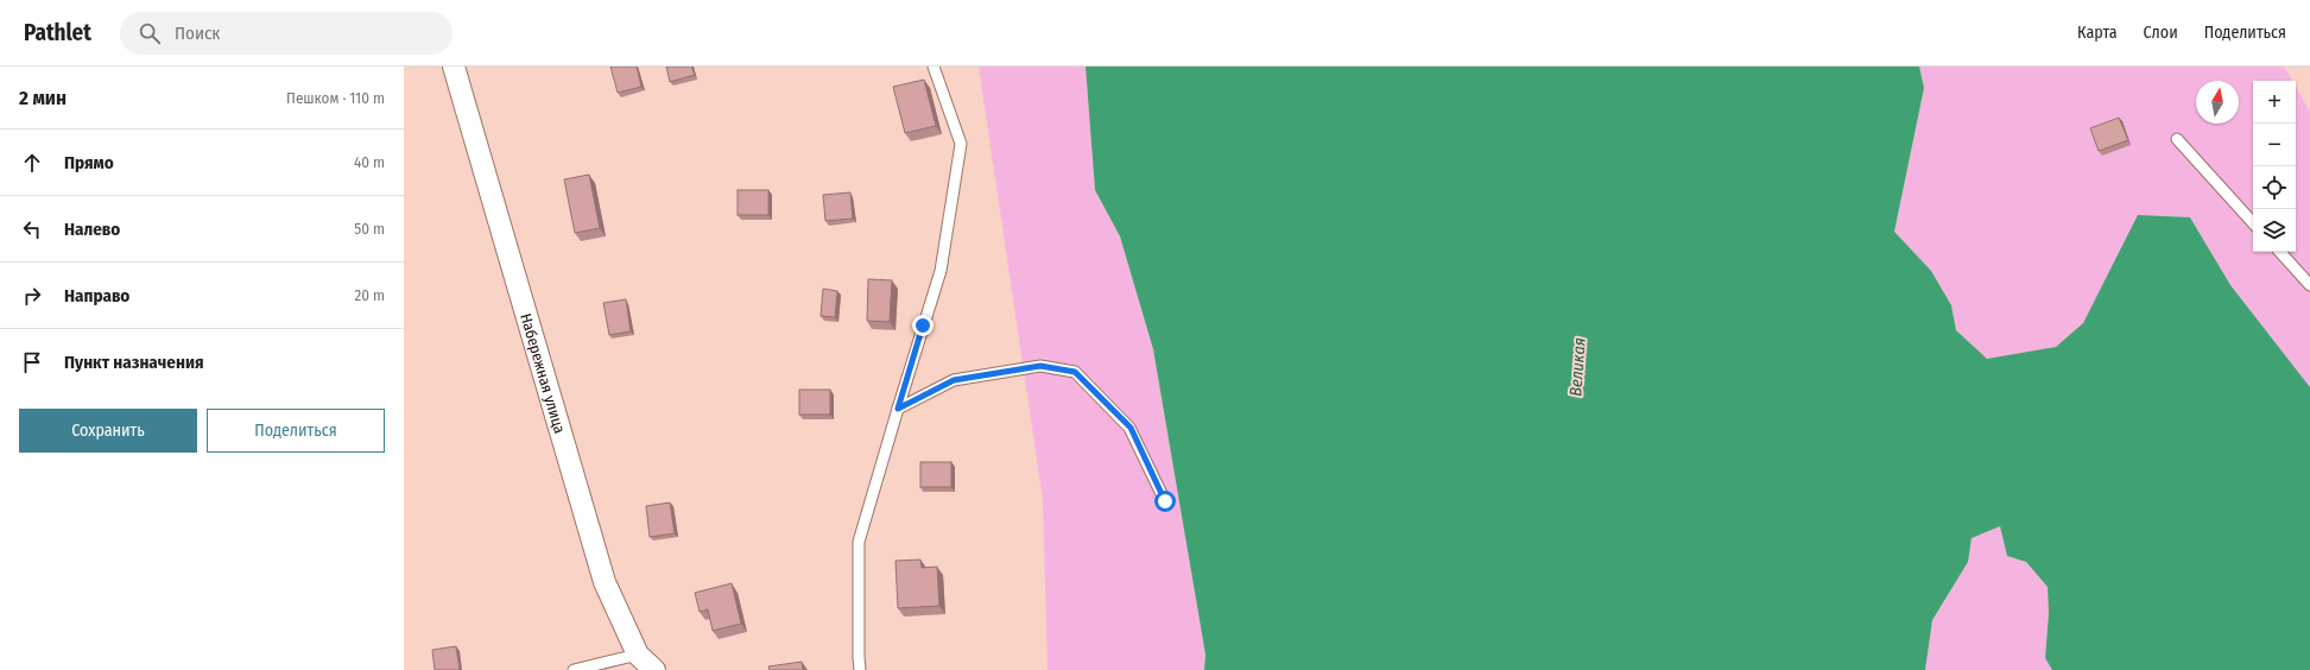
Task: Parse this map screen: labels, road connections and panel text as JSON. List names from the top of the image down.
{
  "streets": {
    "street": ["Набережная улица"]
  },
  "water": ["Великая"],
  "north": "top",
  "page": {
    "header": "Pathlet",
    "search": "Поиск",
    "nav": ["Карта", "Слои", "Поделиться"],
    "heading": ["2 мин", "Пешком · 110 m"],
    "map_buttons": ["+", "−"],
    "list": [
      ["Прямо", "40 m"],
      ["Налево", "50 m"],
      ["Направо", "20 m"],
      "Пункт назначения"
    ],
    "buttons": ["Сохранить", "Поделиться"]
  }
}
